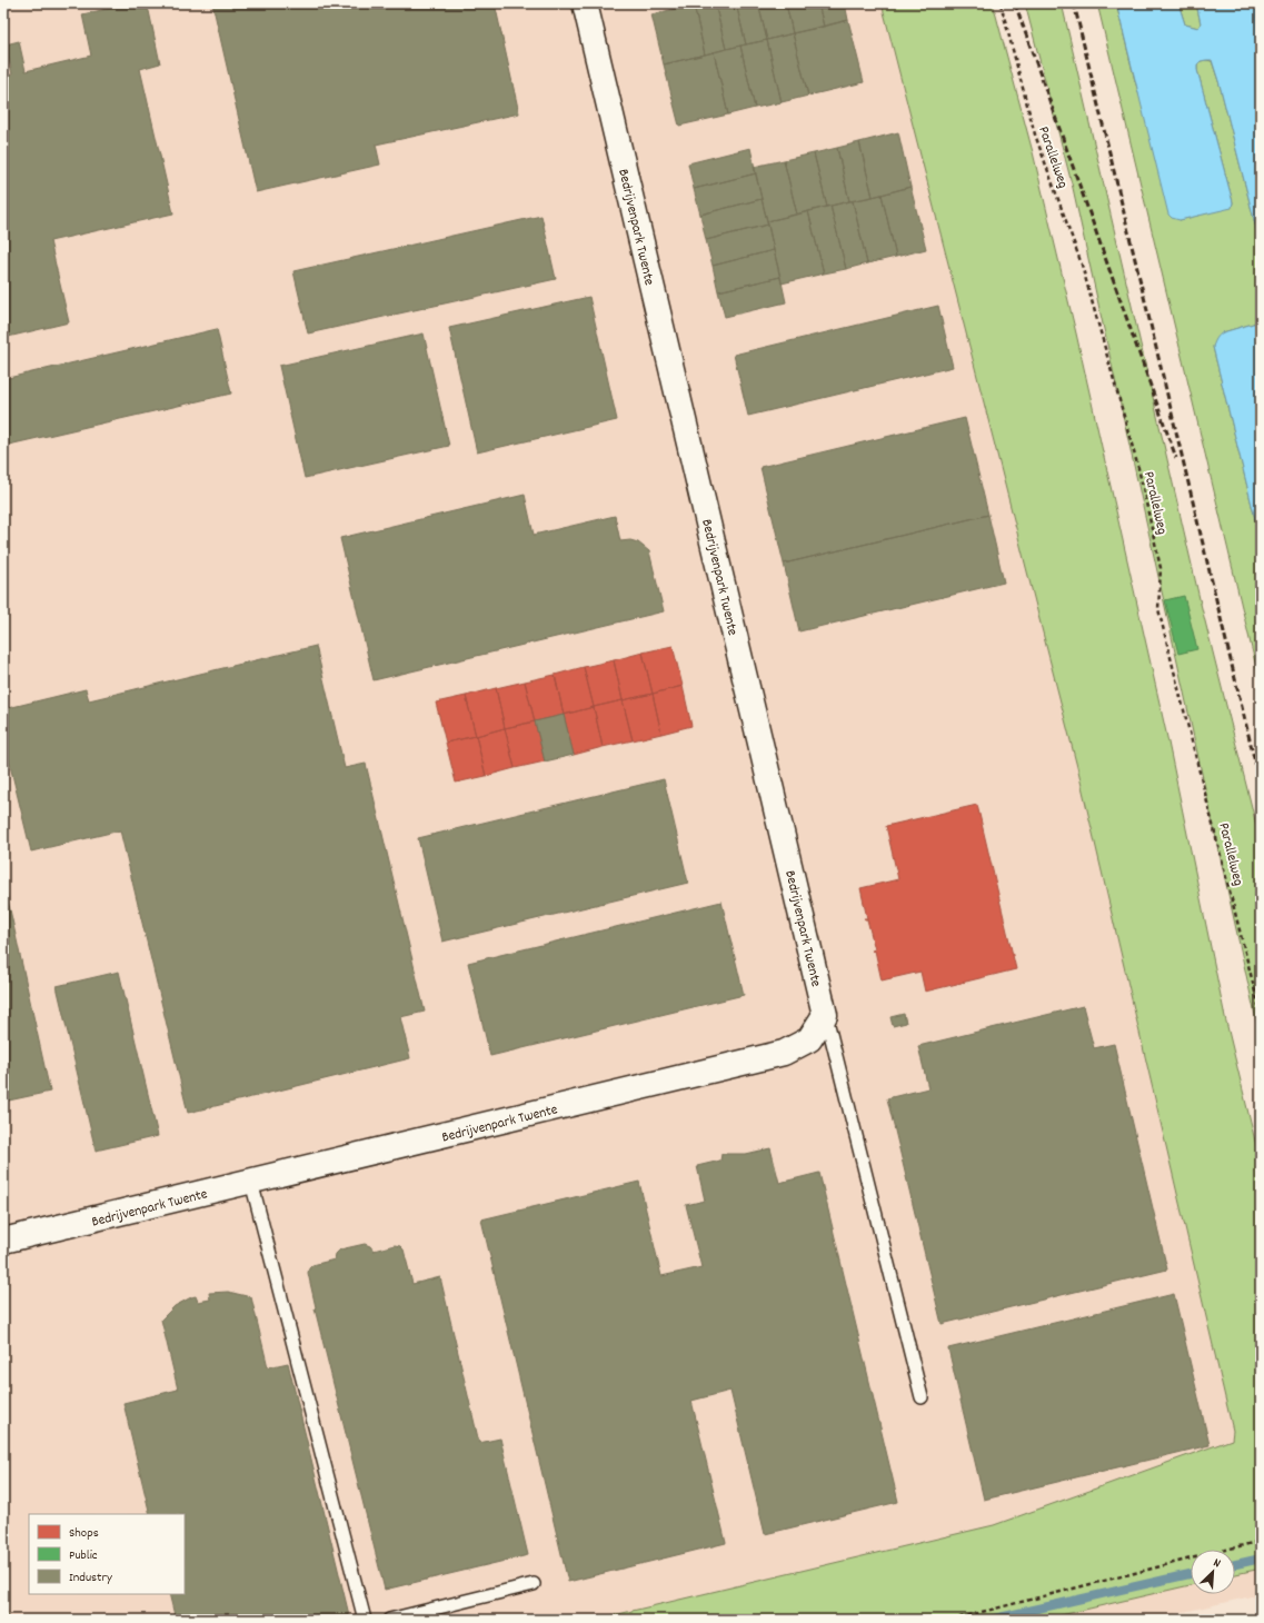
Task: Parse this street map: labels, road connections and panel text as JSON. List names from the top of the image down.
{
  "streets": {
    "street": ["Bedrijvenpark Twente"],
    "path": ["Parallelweg"]
  },
  "legend": ["Shops", "Public", "Industry"],
  "north": "top right"
}
